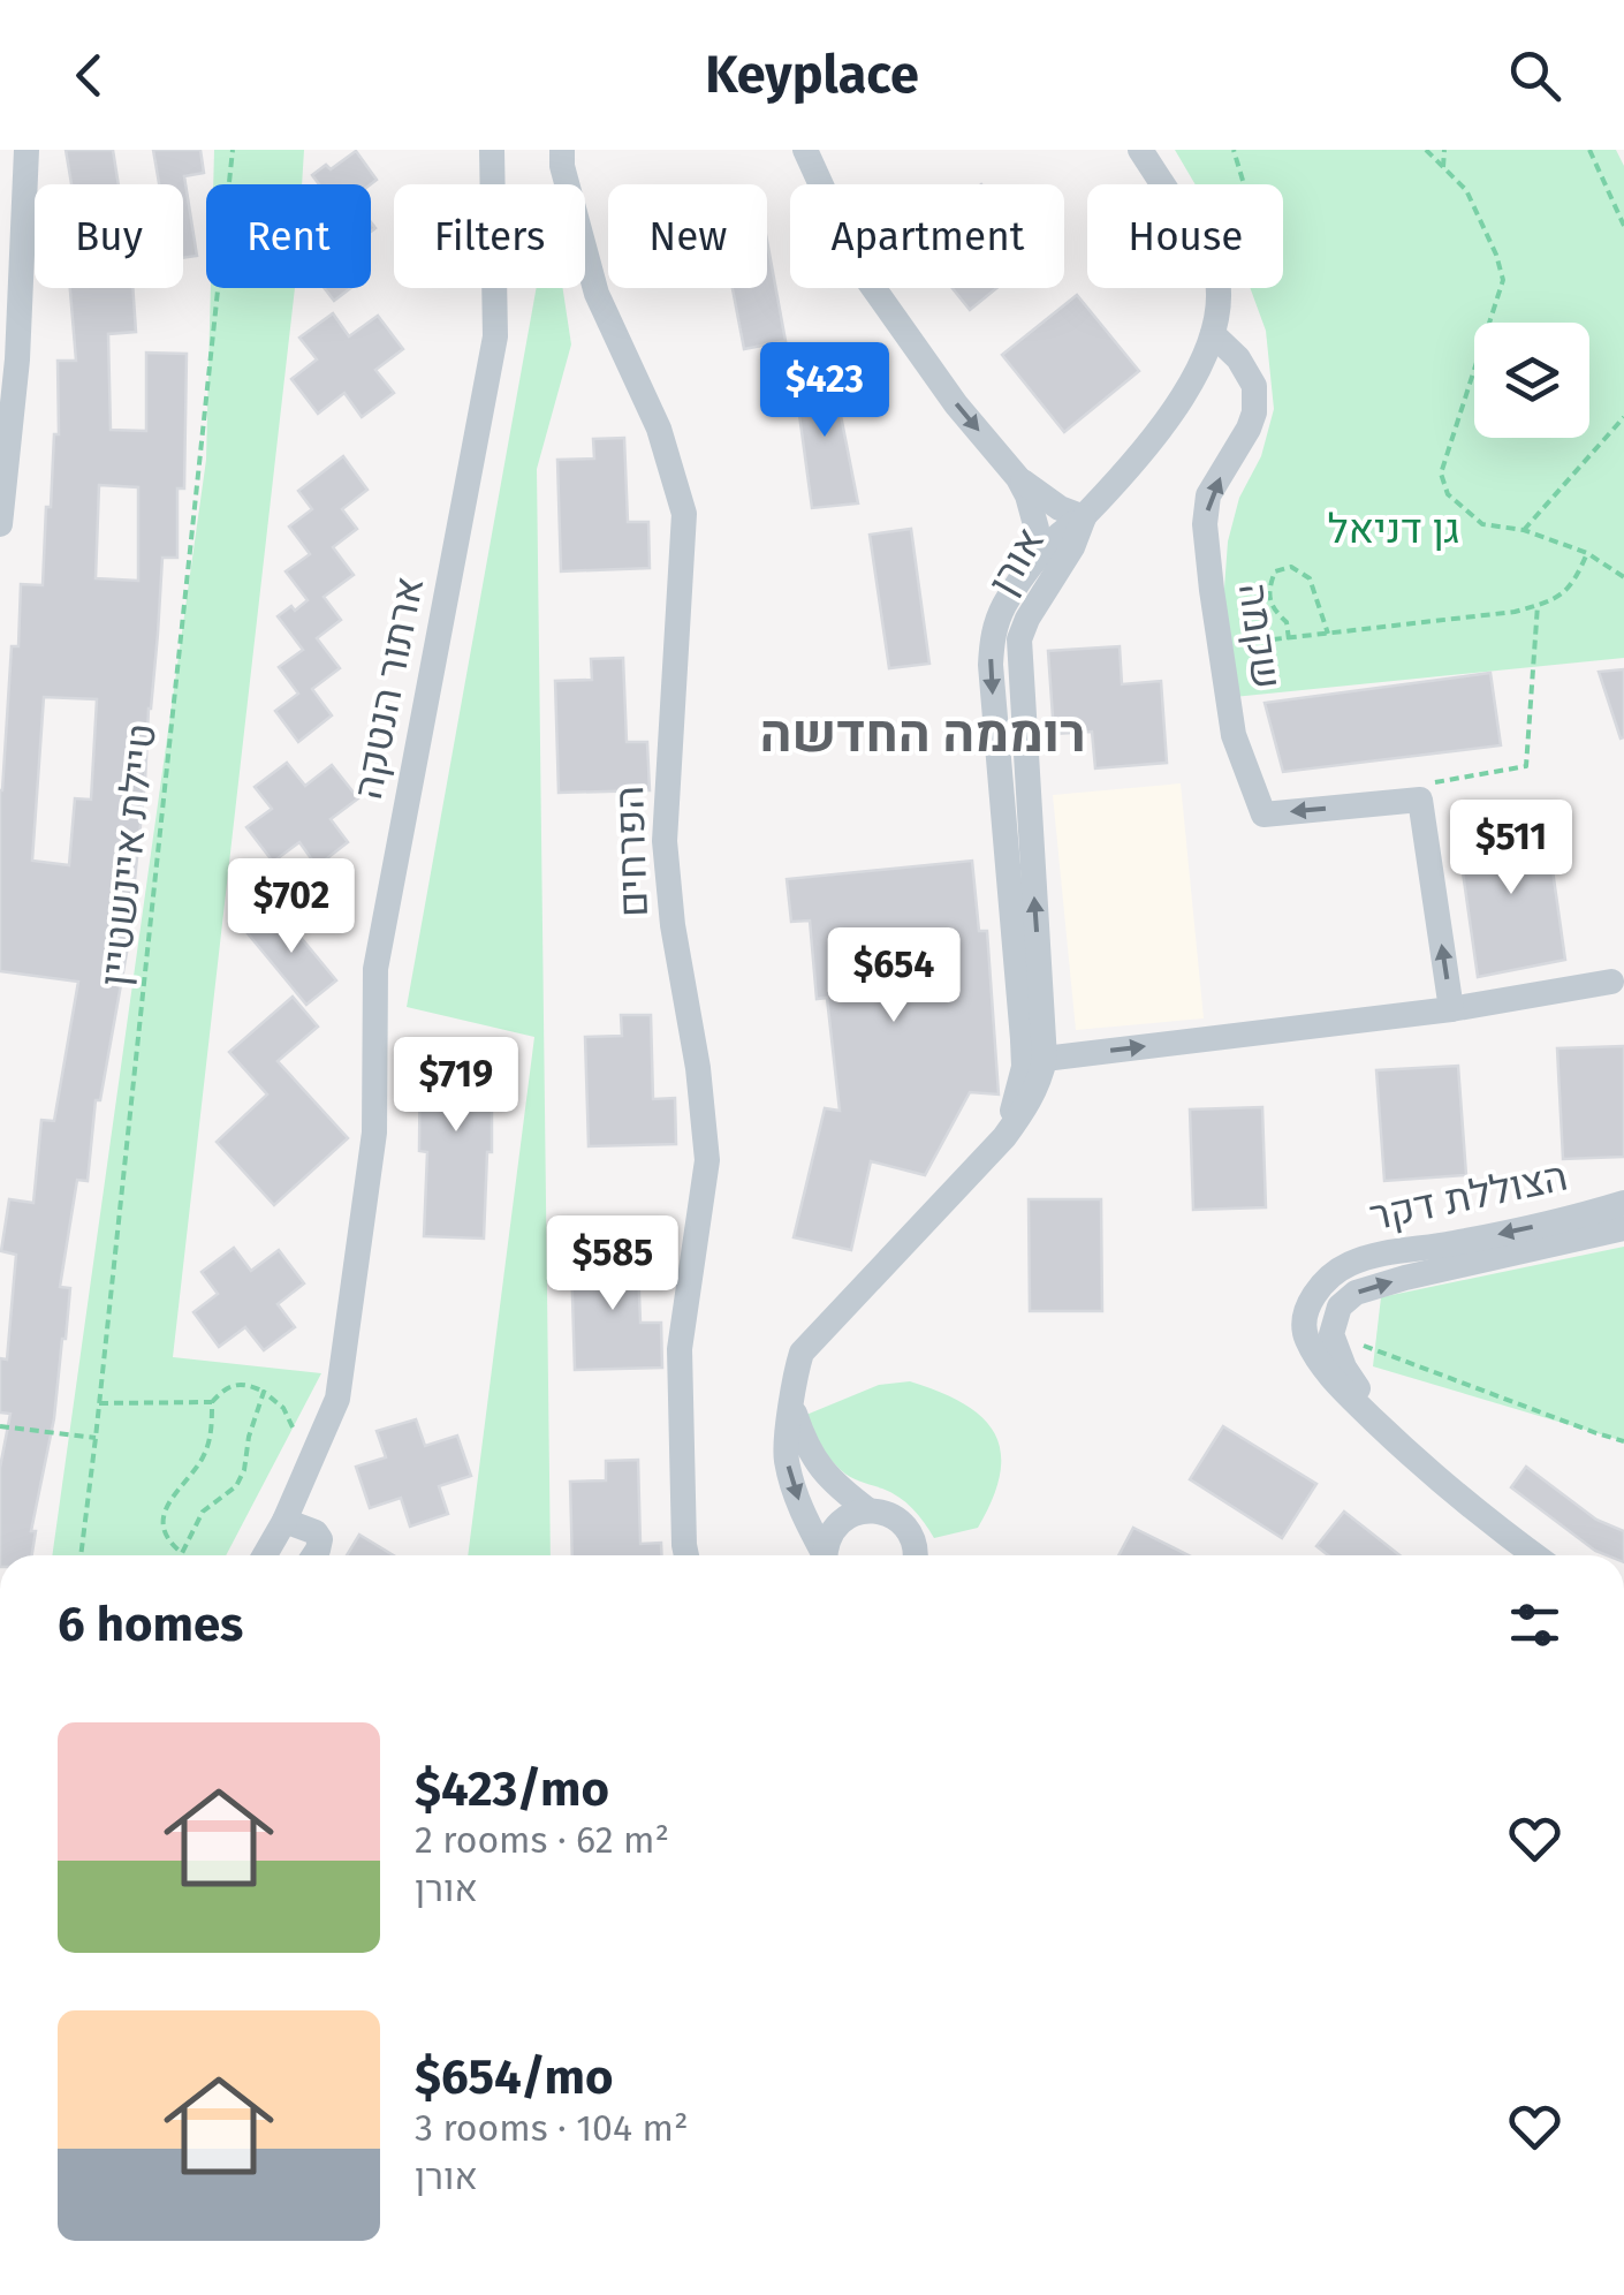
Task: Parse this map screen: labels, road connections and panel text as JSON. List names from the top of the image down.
{
  "streets": {
    "street": [
      "אורן",
      "שקמה",
      "ארתור הנטקה",
      "הפרחים",
      "הצוללת דקר"
    ],
    "path": ["טיילת איינשטיין"]
  },
  "districts": ["רוממה החדשה"],
  "parks": ["גן דניאל"],
  "page": {
    "header": "Keyplace",
    "chip": [
      "Buy",
      "Rent",
      "Filters",
      "New",
      "Apartment",
      "House"
    ],
    "price": [
      "$423",
      "$511",
      "$702",
      "$654",
      "$719",
      "$585"
    ],
    "heading": "6 homes",
    "list": [
      {
        "name": "$423/mo",
        "note": "2 rooms · 62 m² · אורן"
      },
      {
        "name": "$654/mo",
        "note": "3 rooms · 104 m² · אורן"
      }
    ]
  }
}
